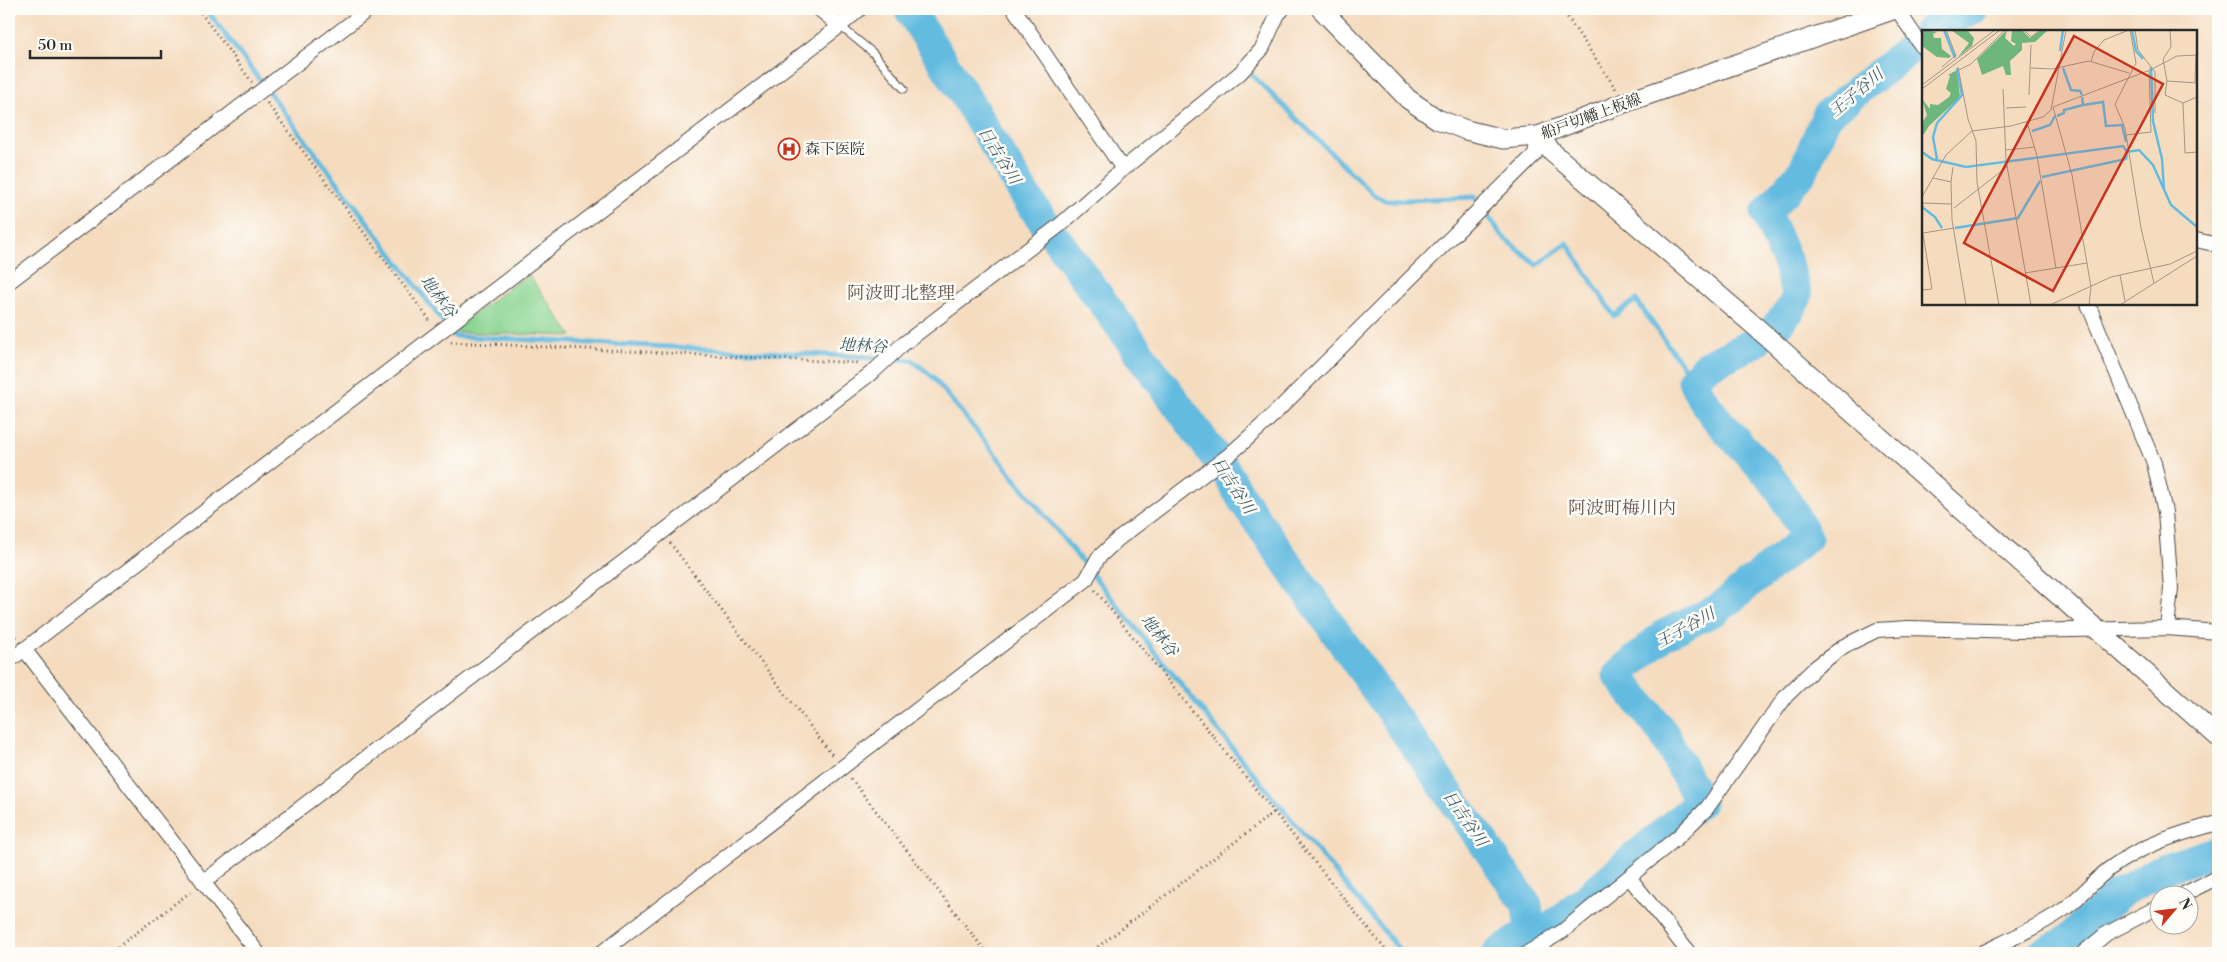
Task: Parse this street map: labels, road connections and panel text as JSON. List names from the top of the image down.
{
  "streets": {
    "street": ["船戸切幡上板線"]
  },
  "districts": ["阿波町北整理", "阿波町梅川内"],
  "water": ["王子谷川", "日吉谷川", "地林谷"],
  "places": {
    "hospital": ["森下医院"]
  },
  "scale_bar": "50 m",
  "north": "top right"
}
